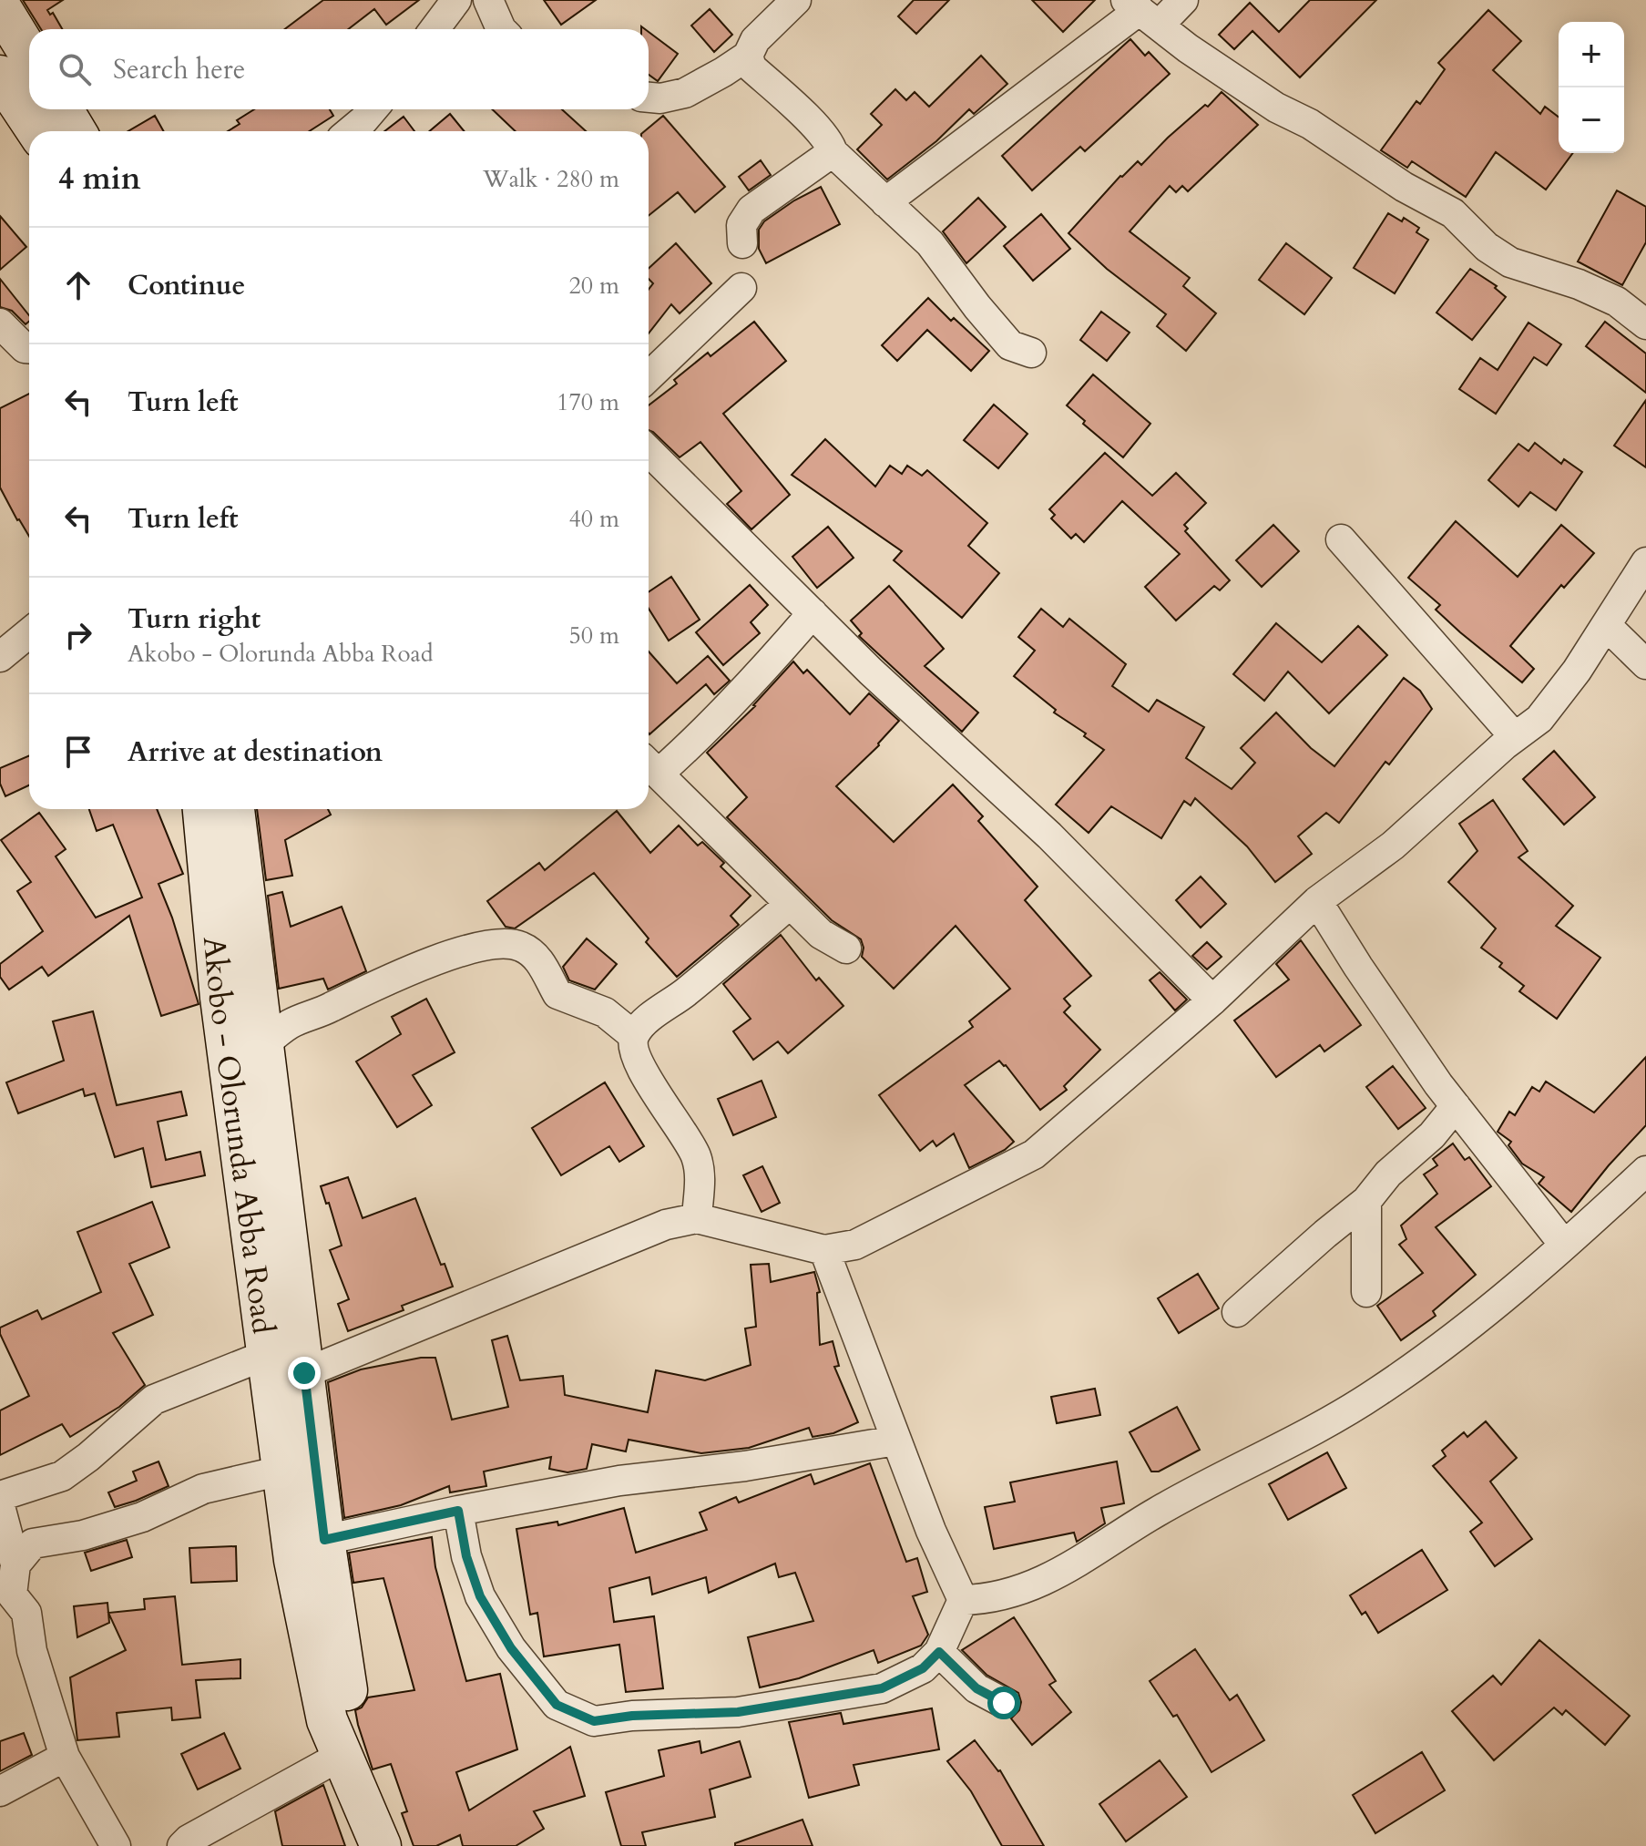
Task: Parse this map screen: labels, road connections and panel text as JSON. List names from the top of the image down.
{
  "streets": {
    "main road": ["Akobo - Olorunda Abba Road"]
  },
  "page": {
    "map_buttons": ["+", "−"],
    "search": "Search here",
    "heading": ["4 min", "Walk · 280 m"],
    "list": [
      ["Continue", "20 m"],
      ["Turn left", "170 m"],
      ["Turn left", "40 m"],
      ["Turn right", "Akobo - Olorunda Abba Road", "50 m"],
      "Arrive at destination"
    ]
  }
}
